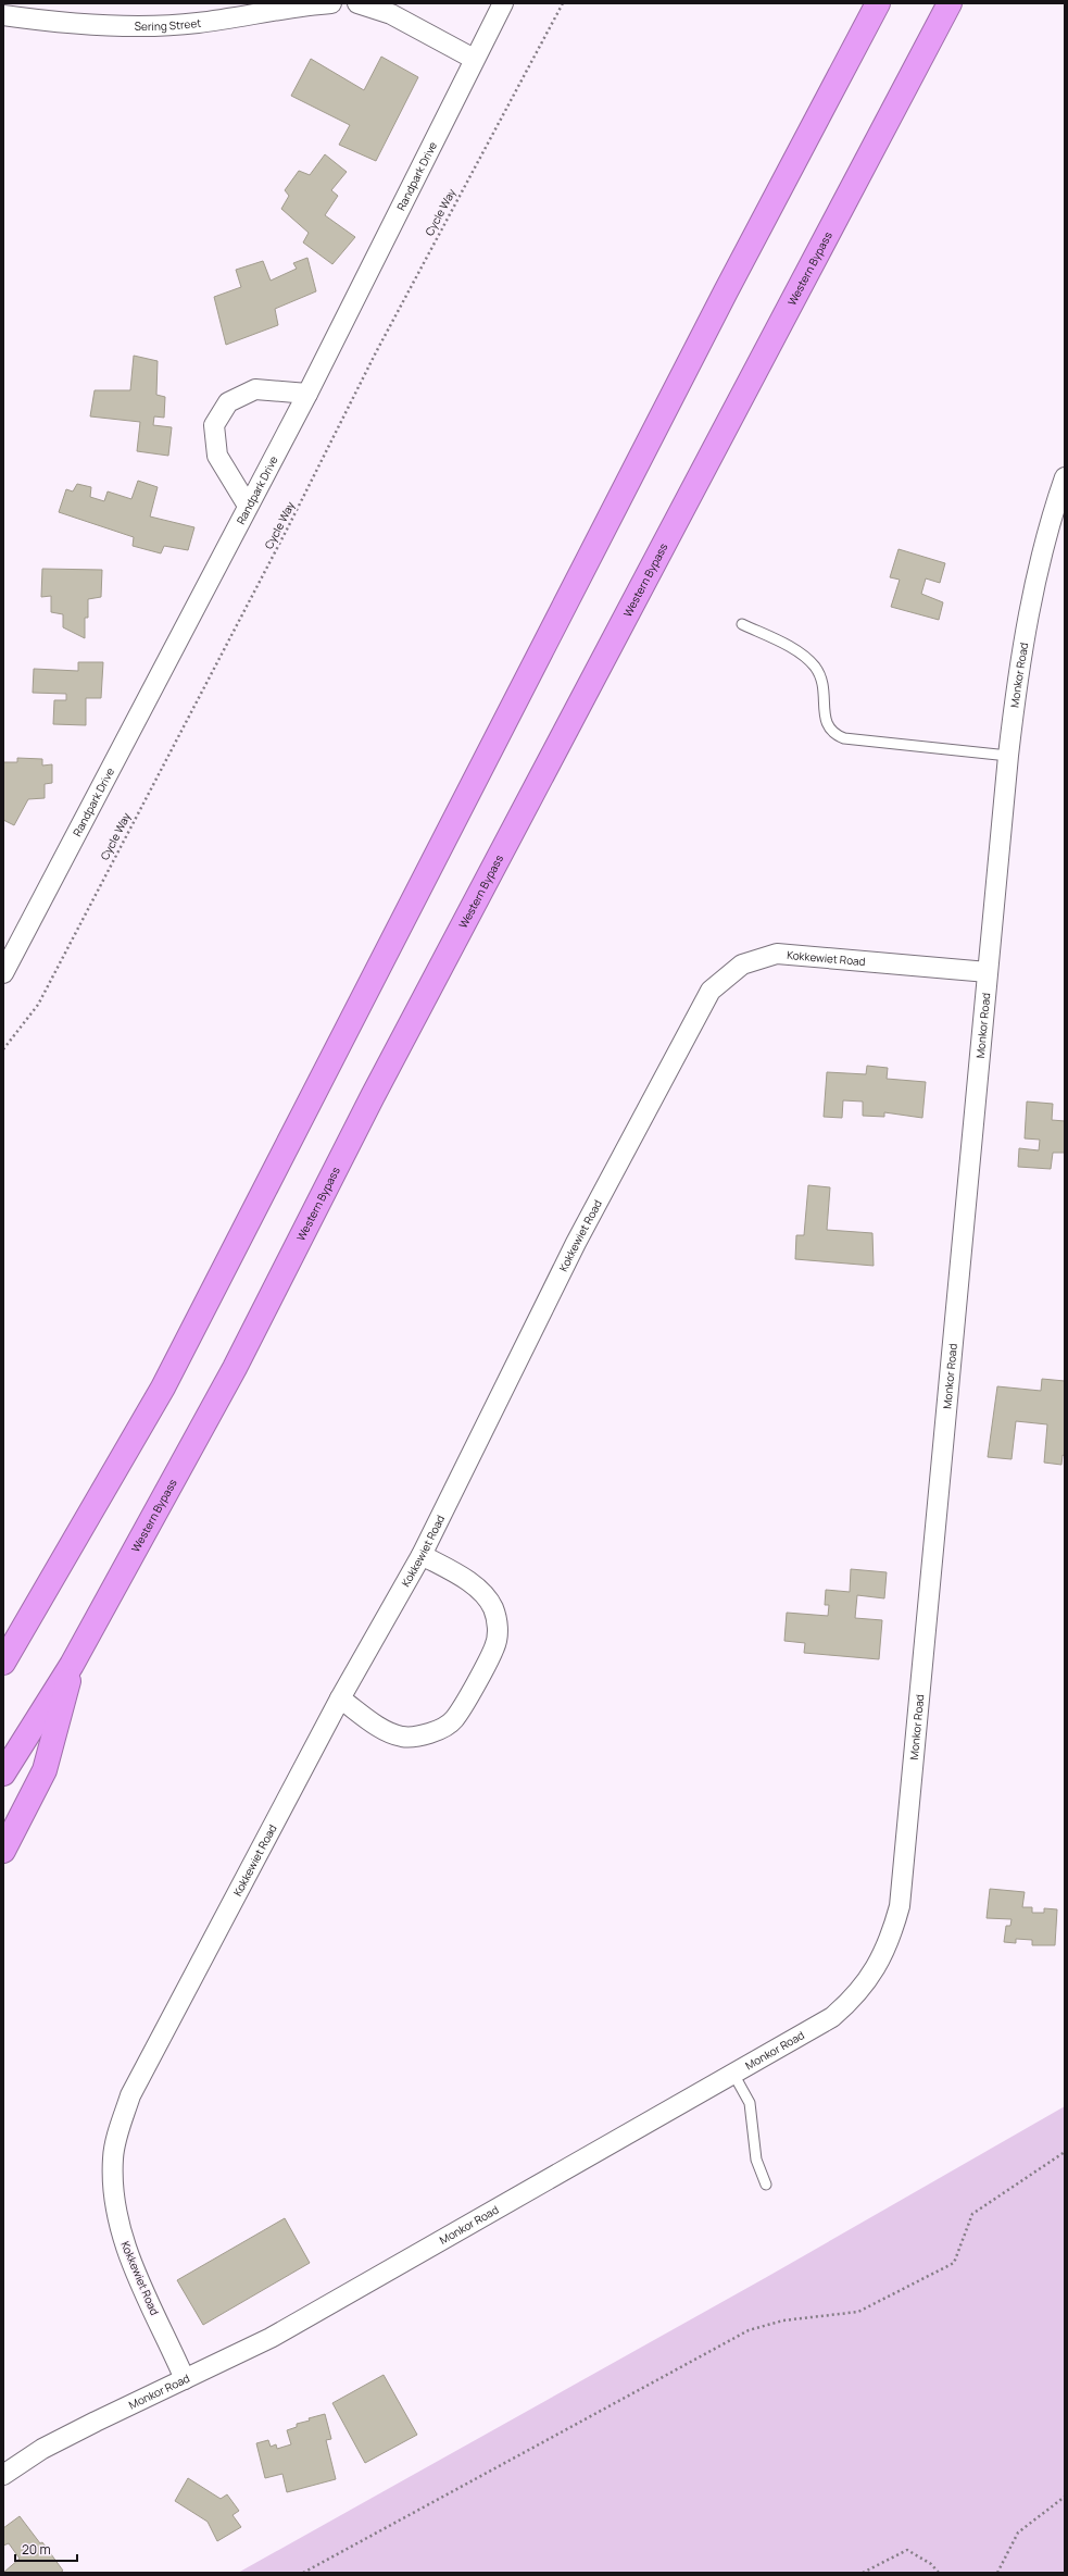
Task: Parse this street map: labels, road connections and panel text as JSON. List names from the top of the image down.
{
  "streets": {
    "highway": ["Western Bypass"],
    "street": [
      "Sering Street",
      "Randpark Drive",
      "Monkor Road",
      "Kokkewiet Road"
    ],
    "path": ["Cycle Way"]
  },
  "crossings": [
    ["Monkor Road", "Kokkewiet Road"]
  ],
  "scale_bar": "20 m"
}
